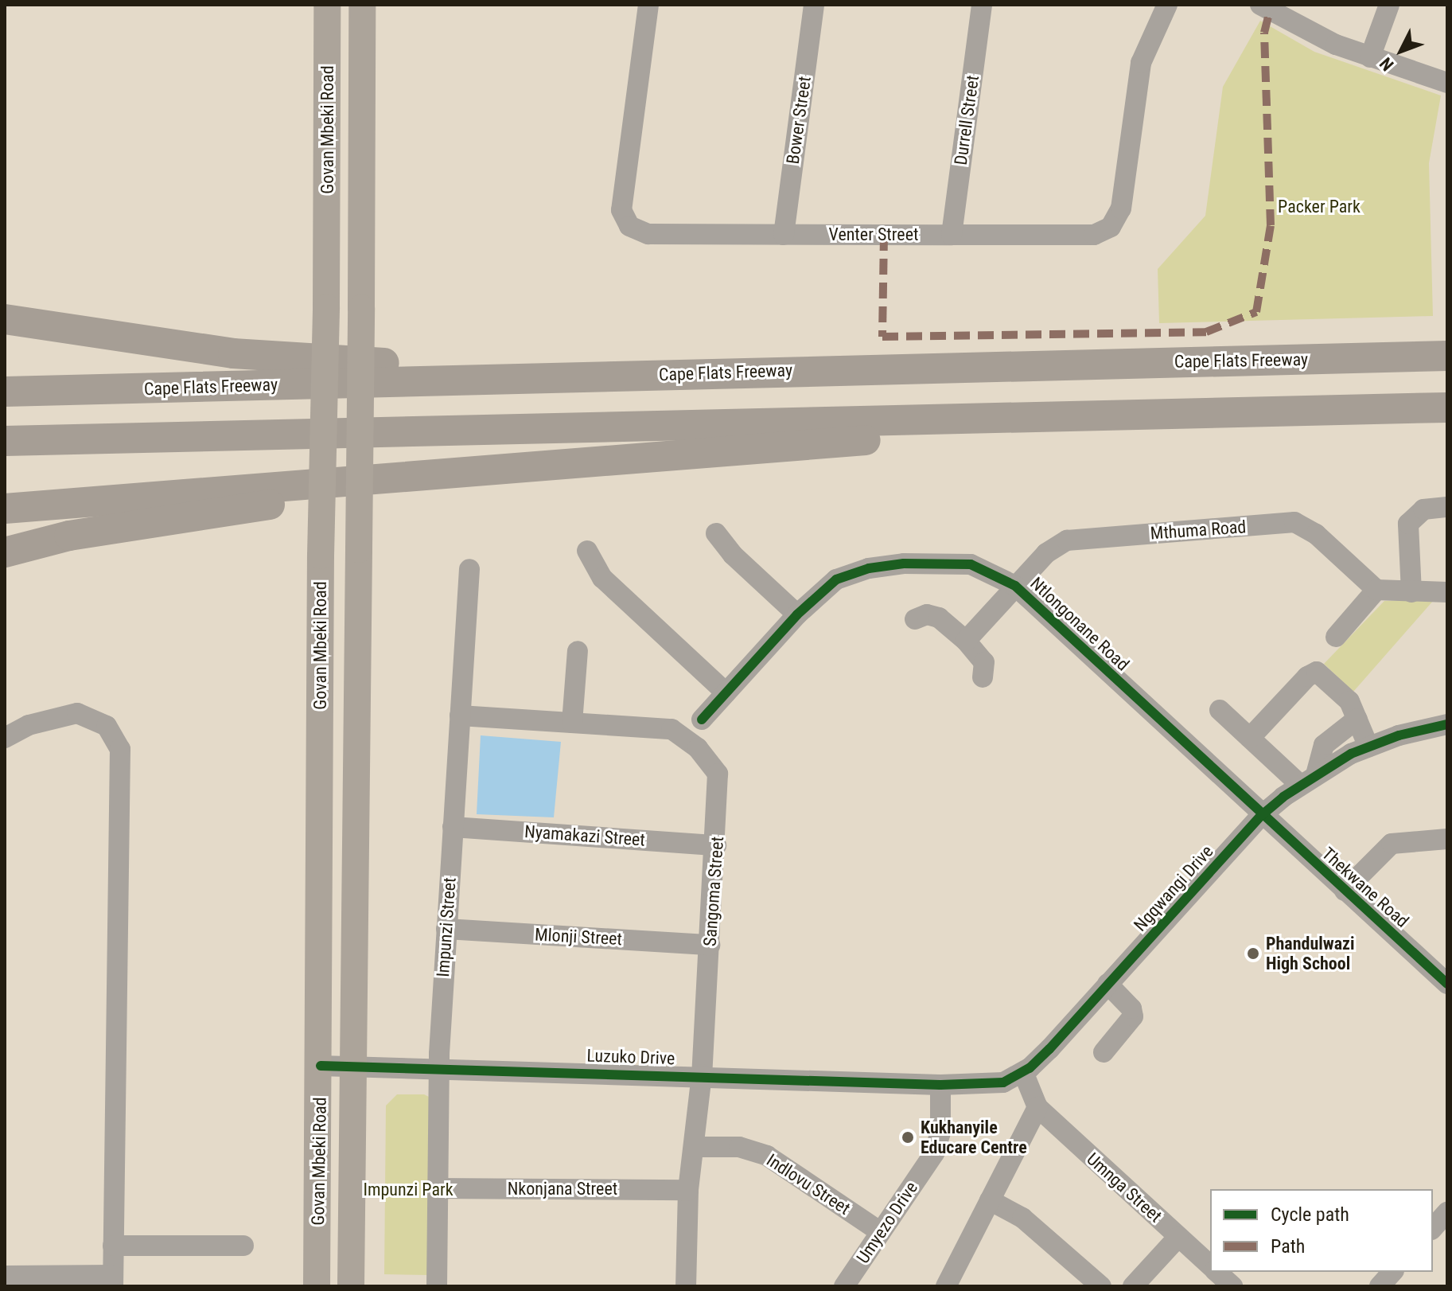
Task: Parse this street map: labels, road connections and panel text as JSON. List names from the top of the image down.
{
  "streets": {
    "highway": ["Cape Flats Freeway"],
    "main road": ["Govan Mbeki Road"],
    "street": [
      "Bower Street",
      "Durrell Street",
      "Venter Street",
      "Mthuma Road",
      "Ntlongonane Road",
      "Nyamakazi Street",
      "Thekwane Road",
      "Ngqwangi Drive",
      "Sangoma Street",
      "Impunzi Street",
      "Mlonji Street",
      "Luzuko Drive",
      "Indlovu Street",
      "Umnga Street",
      "Nkonjana Street",
      "Umyezo Drive"
    ]
  },
  "crossings": [
    ["Bower Street", "Venter Street"],
    ["Durrell Street", "Venter Street"],
    ["Govan Mbeki Road", "Luzuko Drive"],
    ["Mthuma Road", "Ntlongonane Road"],
    ["Ntlongonane Road", "Thekwane Road"],
    ["Ntlongonane Road", "Ngqwangi Drive"],
    ["Nyamakazi Street", "Sangoma Street"],
    ["Nyamakazi Street", "Impunzi Street"],
    ["Thekwane Road", "Ngqwangi Drive"],
    ["Ngqwangi Drive", "Luzuko Drive"],
    ["Ngqwangi Drive", "Umnga Street"],
    ["Ngqwangi Drive", "Umyezo Drive"],
    ["Sangoma Street", "Impunzi Street"],
    ["Sangoma Street", "Mlonji Street"],
    ["Sangoma Street", "Luzuko Drive"],
    ["Sangoma Street", "Indlovu Street"],
    ["Sangoma Street", "Nkonjana Street"],
    ["Impunzi Street", "Mlonji Street"],
    ["Impunzi Street", "Luzuko Drive"],
    ["Impunzi Street", "Nkonjana Street"],
    ["Luzuko Drive", "Umyezo Drive"],
    ["Indlovu Street", "Umyezo Drive"]
  ],
  "parks": ["Packer Park", "Impunzi Park"],
  "places": ["Phandulwazi High School", "Kukhanyile Educare Centre"],
  "legend": ["Cycle path", "Path"],
  "north": "bottom left"
}
